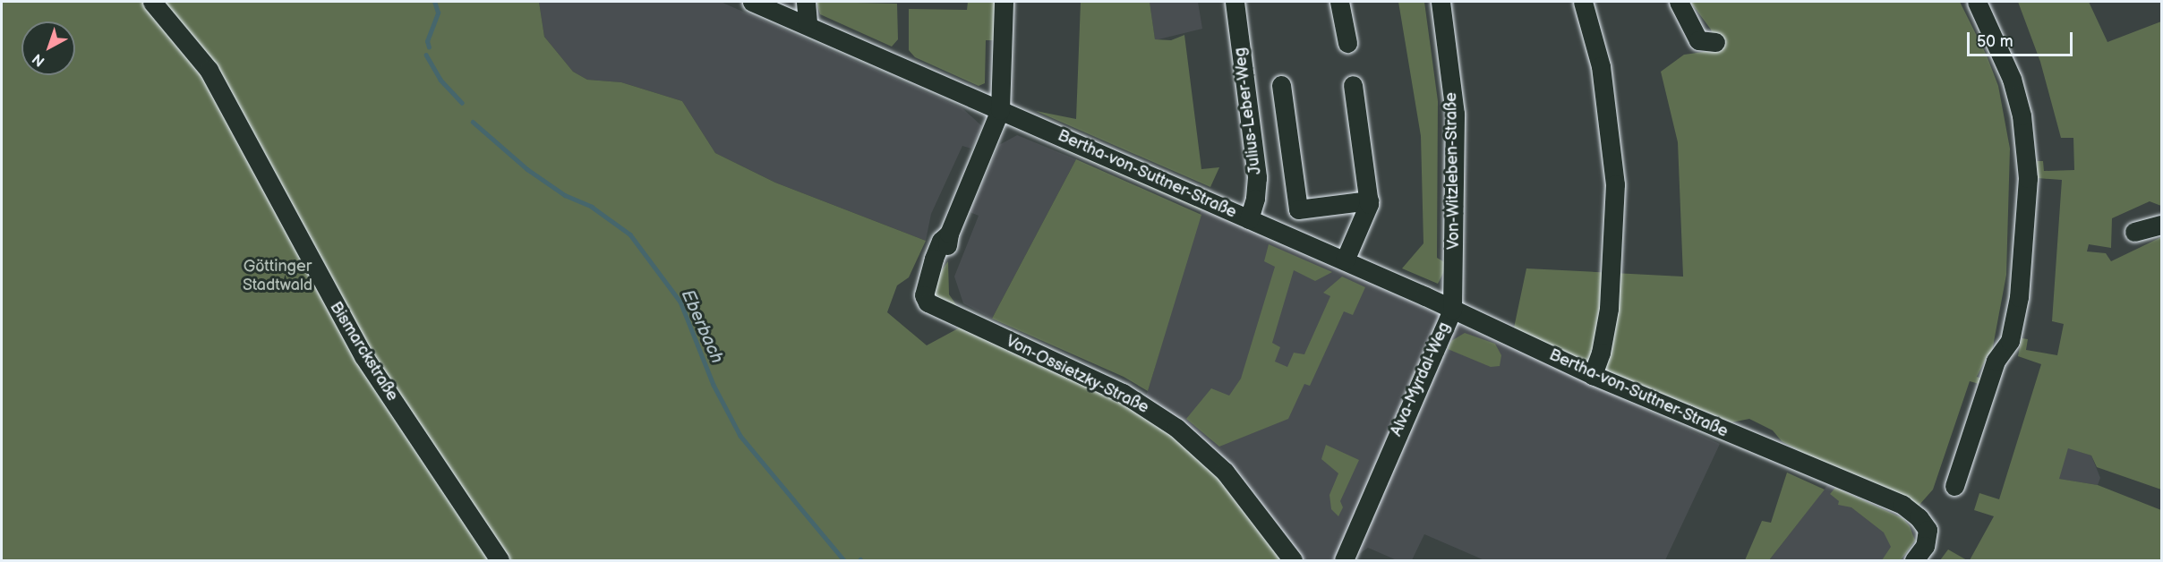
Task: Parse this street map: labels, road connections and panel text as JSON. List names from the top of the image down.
{
  "streets": {
    "street": [
      "Julius-Leber-Weg",
      "Von-Witzleben-Straße",
      "Bertha-von-Suttner-Straße",
      "Bismarckstraße",
      "Von-Ossietzky-Straße",
      "Alva-Myrdal-Weg"
    ]
  },
  "crossings": [
    ["Julius-Leber-Weg", "Bertha-von-Suttner-Straße"],
    ["Von-Witzleben-Straße", "Bertha-von-Suttner-Straße"],
    ["Von-Witzleben-Straße", "Alva-Myrdal-Weg"],
    ["Bertha-von-Suttner-Straße", "Von-Ossietzky-Straße"],
    ["Bertha-von-Suttner-Straße", "Alva-Myrdal-Weg"]
  ],
  "water": ["Eberbach"],
  "parks": ["Göttinger Stadtwald"],
  "scale_bar": "50 m",
  "north": "bottom left"
}
